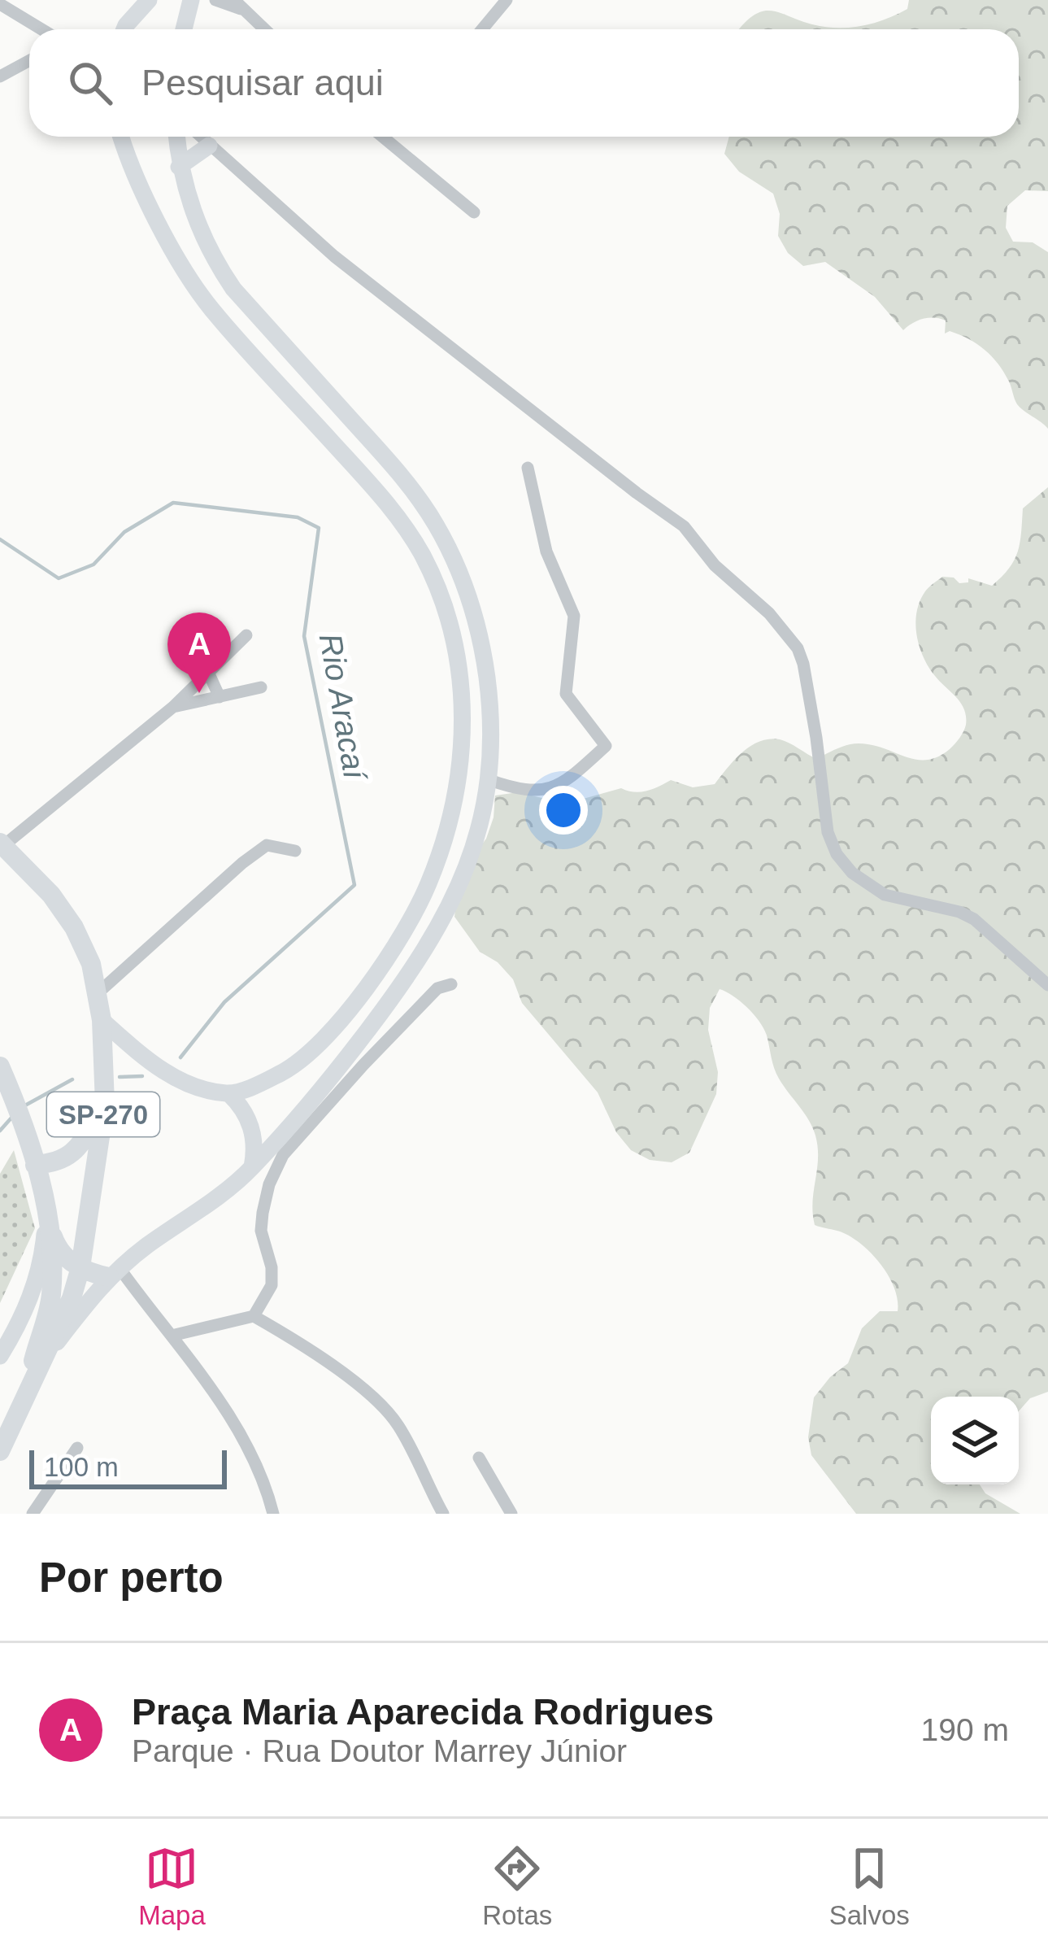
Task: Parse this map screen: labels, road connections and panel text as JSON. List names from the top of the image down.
{
  "streets": {
    "main road": ["SP-270"]
  },
  "water": ["Rio Aracaí"],
  "scale_bar": "100 m",
  "page": {
    "search": "Pesquisar aqui",
    "pins": "A",
    "scale": "100 m",
    "heading": "Por perto",
    "list": [
      {
        "mark": "A",
        "name": "Praça Maria Aparecida Rodrigues",
        "note": "Parque · Rua Doutor Marrey Júnior",
        "value": "190 m"
      }
    ],
    "nav": ["Mapa", "Rotas", "Salvos"]
  }
}
